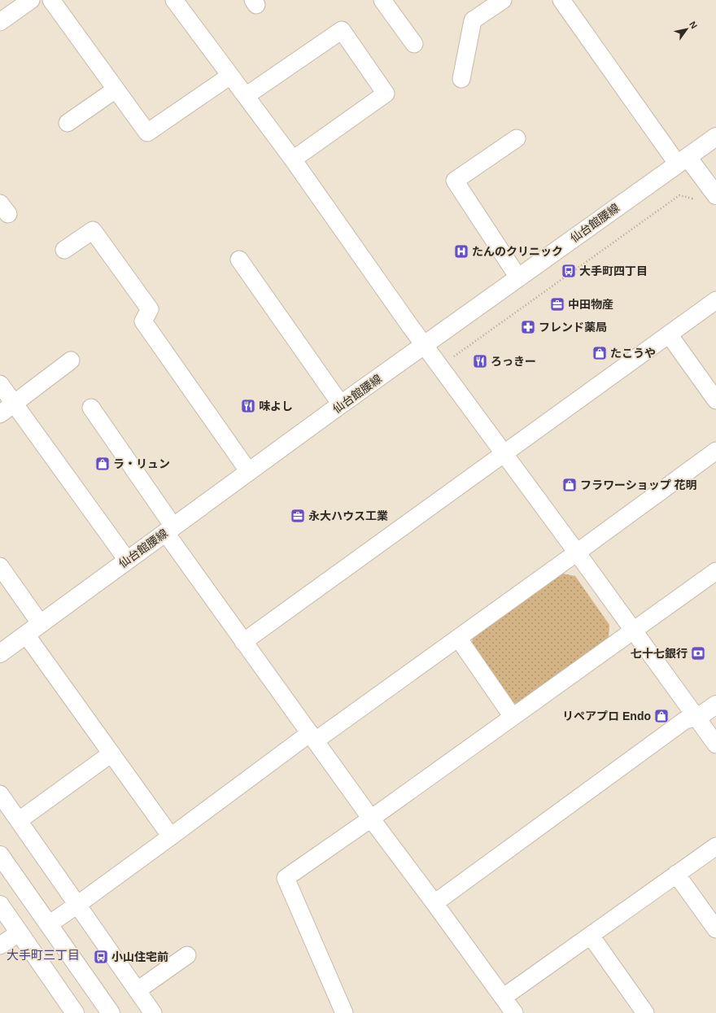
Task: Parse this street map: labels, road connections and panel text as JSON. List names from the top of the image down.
{
  "streets": {
    "main road": ["仙台館腰線"]
  },
  "districts": ["大手町三丁目"],
  "places": {
    "hospital": ["たんのクリニック"],
    "bus stop": ["大手町四丁目", "小山住宅前"],
    "office": ["中田物産", "永大ハウス工業"],
    "pharmacy": ["フレンド薬局"],
    "shop": [
      "たこうや",
      "ラ・リュン",
      "フラワーショップ 花明",
      "リペアプロ Endo"
    ],
    "restaurant": ["ろっきー", "味よし"],
    "bank": ["七十七銀行"]
  },
  "north": "top right"
}
